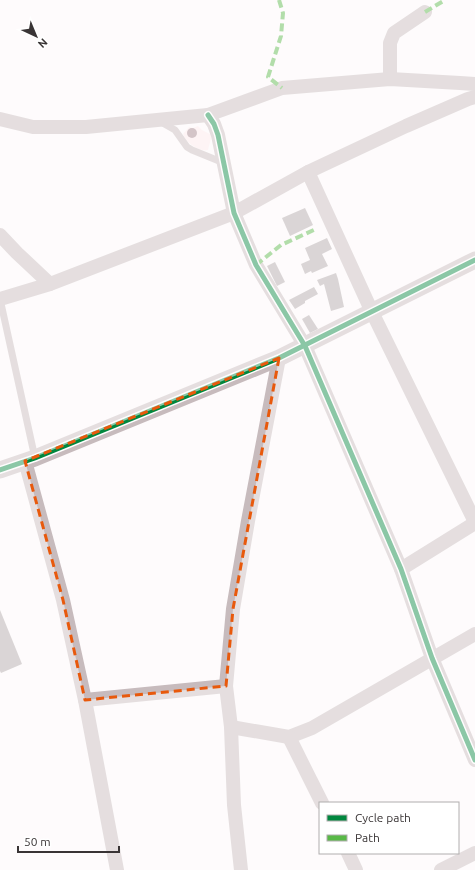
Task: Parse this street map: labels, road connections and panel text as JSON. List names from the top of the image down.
{
  "legend": ["Cycle path", "Path"],
  "scale_bar": "50 m",
  "north": "bottom right"
}
